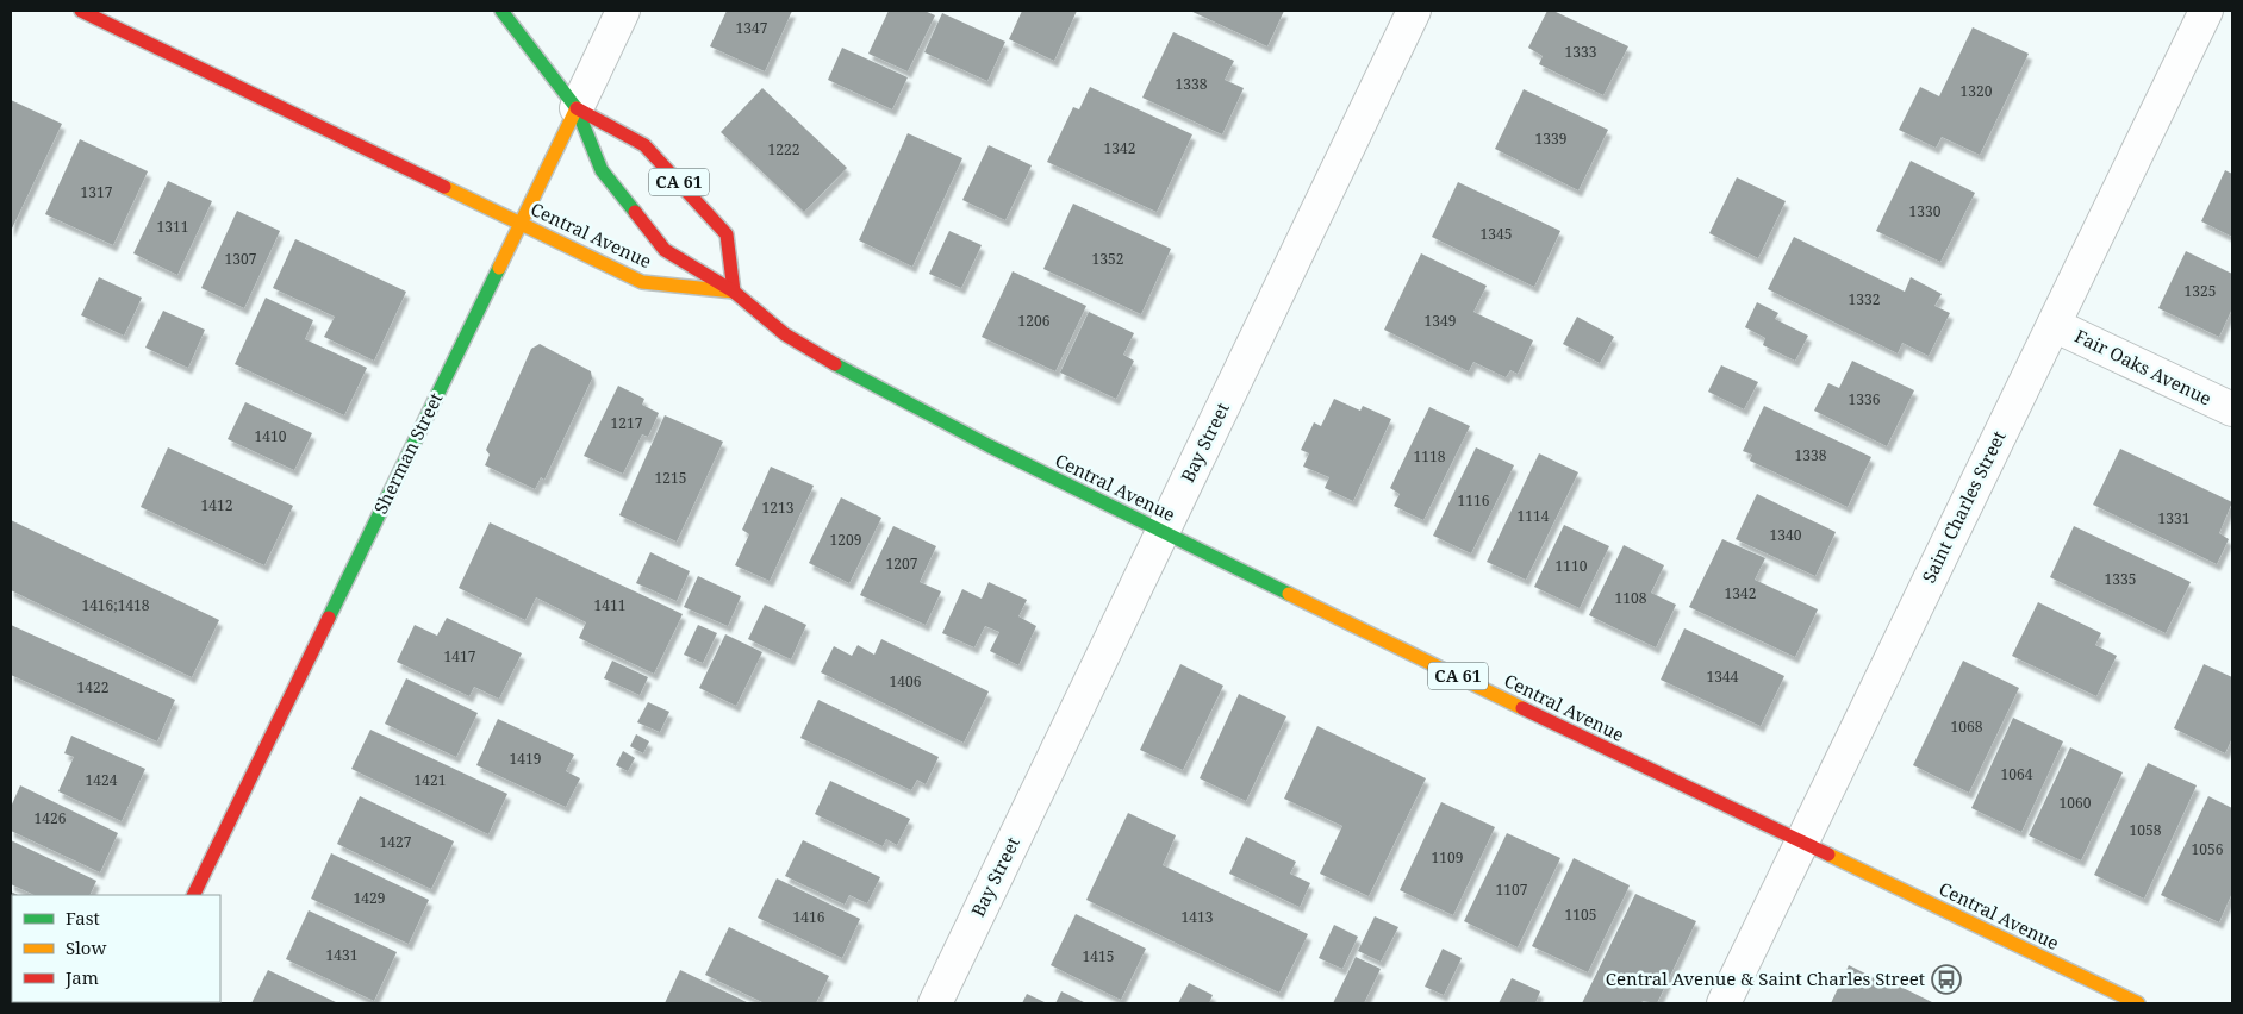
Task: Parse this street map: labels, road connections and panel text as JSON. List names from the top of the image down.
{
  "streets": {
    "main road": ["CA 61", "Central Avenue", "Sherman Street"],
    "street": ["Fair Oaks Avenue", "Bay Street", "Saint Charles Street"]
  },
  "crossings": [
    ["CA 61", "Central Avenue"],
    ["CA 61", "Sherman Street"],
    ["Central Avenue", "Bay Street"],
    ["Central Avenue", "Sherman Street"],
    ["Central Avenue", "Saint Charles Street"],
    ["Fair Oaks Avenue", "Saint Charles Street"]
  ],
  "places": {
    "bus stop": ["Central Avenue & Saint Charles Street"]
  },
  "house_numbers": [
    "1347",
    "1333",
    "1338",
    "1320",
    "1339",
    "1342",
    "1222",
    "1317",
    "1330",
    "1311",
    "1345",
    "1307",
    "1352",
    "1325",
    "1332",
    "1206",
    "1349",
    "1336",
    "1217",
    "1410",
    "1338",
    "1118",
    "1215",
    "1116",
    "1412",
    "1213",
    "1114",
    "1331",
    "1340",
    "1209",
    "1207",
    "1110",
    "1335",
    "1342",
    "1108",
    "1416;1418",
    "1411",
    "1417",
    "1344",
    "1406",
    "1422",
    "1068",
    "1419",
    "1064",
    "1424",
    "1421",
    "1060",
    "1426",
    "1058",
    "1427",
    "1056",
    "1109",
    "1107",
    "1429",
    "1105",
    "1416",
    "1413",
    "1431",
    "1415"
  ],
  "legend": ["Fast", "Slow", "Jam"]
}
